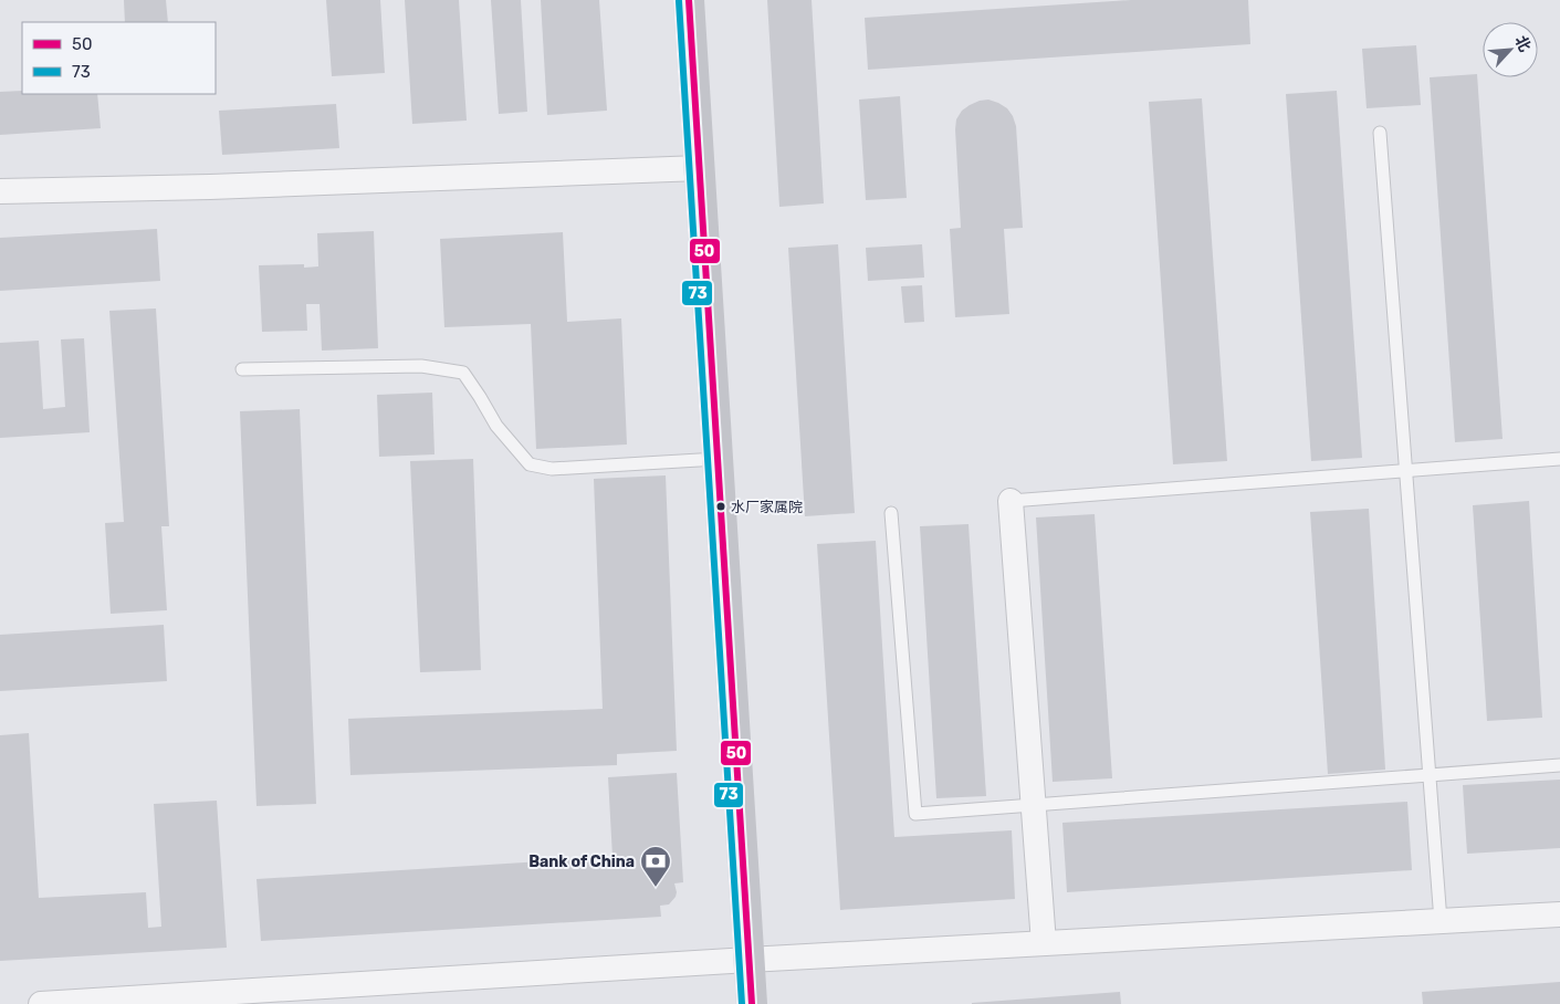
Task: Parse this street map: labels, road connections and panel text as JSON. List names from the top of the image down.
{
  "places": {
    "other": ["水厂家属院"],
    "bank": ["Bank of China"]
  },
  "lines": ["transit line 50", "transit line 73"],
  "legend": ["50", "73"],
  "north": "top right"
}
